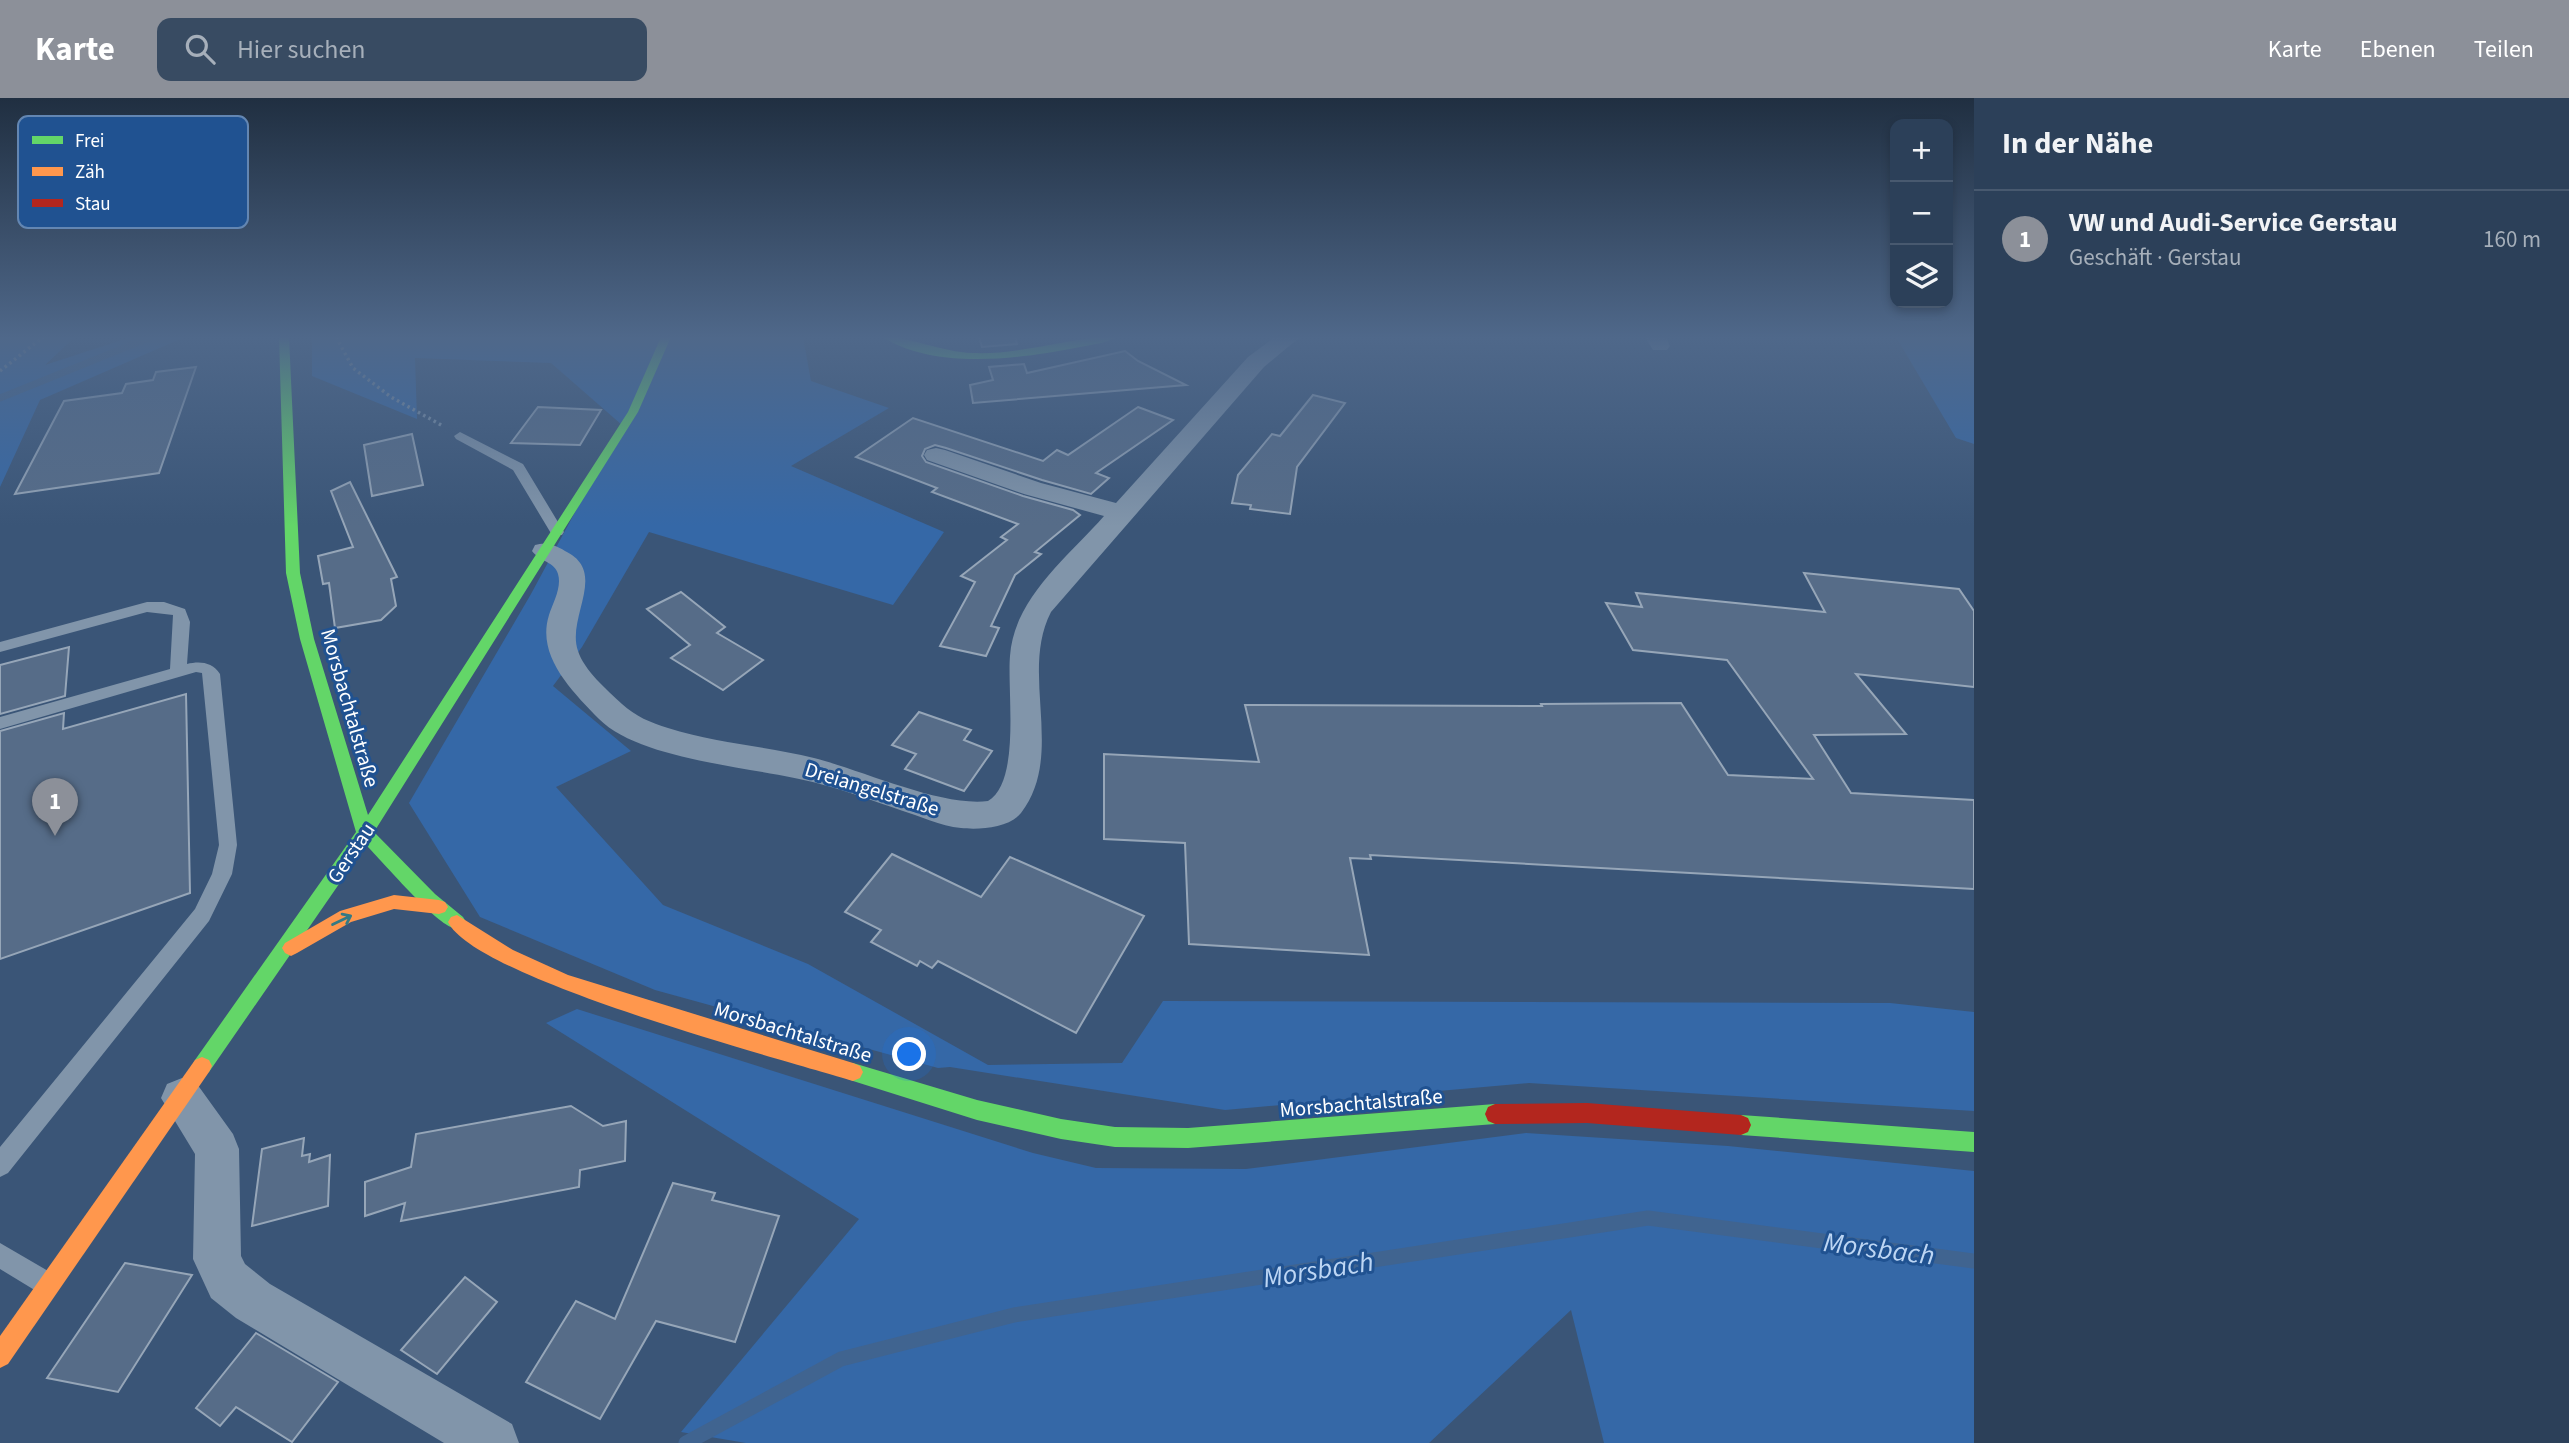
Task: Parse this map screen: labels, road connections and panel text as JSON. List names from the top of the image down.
{
  "streets": {
    "main road": ["Morsbachtalstraße", "Gerstau"],
    "street": ["Dreiangelstraße"]
  },
  "crossings": [
    ["Morsbachtalstraße", "Gerstau"],
    ["Dreiangelstraße", "Gerstau"]
  ],
  "water": ["Morsbach"],
  "legend": ["Frei", "Zäh", "Stau"],
  "page": {
    "header": "Karte",
    "search": "Hier suchen",
    "nav": ["Karte", "Ebenen", "Teilen"],
    "heading": "In der Nähe",
    "map_buttons": ["+", "−"],
    "list": [
      {
        "mark": "1",
        "name": "VW und Audi-Service Gerstau",
        "note": "Geschäft · Gerstau",
        "value": "160 m"
      }
    ],
    "pins": "1"
  }
}
